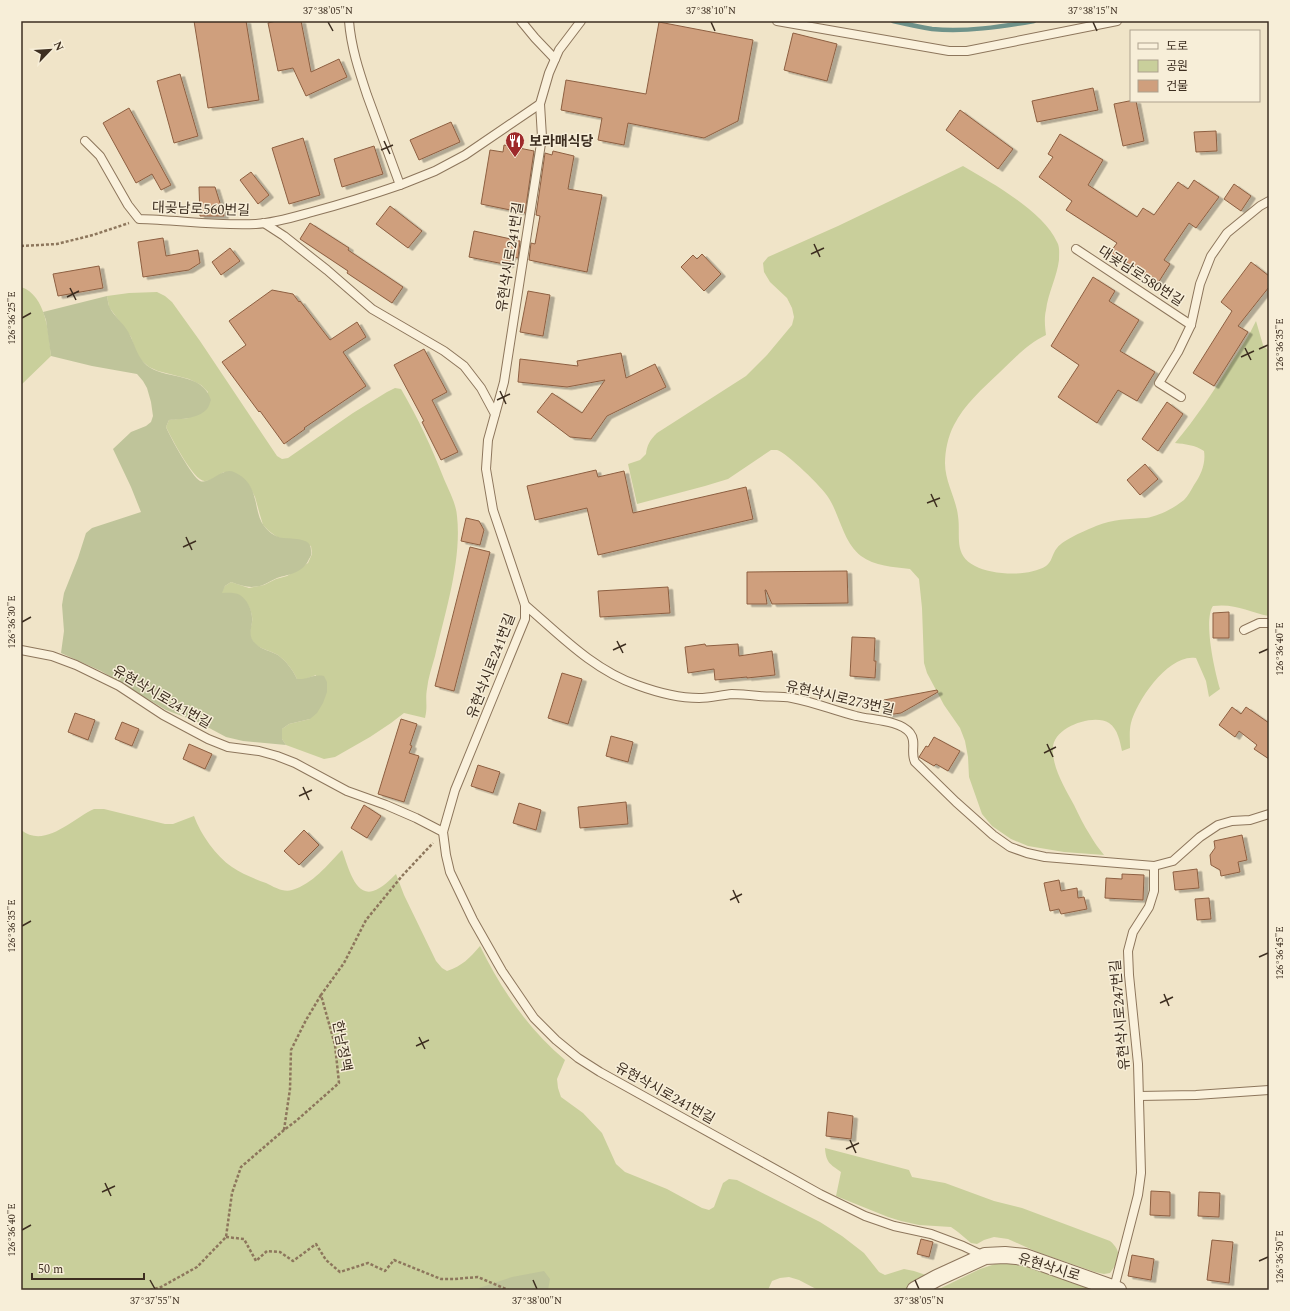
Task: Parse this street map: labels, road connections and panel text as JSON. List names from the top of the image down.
{
  "streets": {
    "street": ["유현삭시로"],
    "lane": [
      "대곶남로560번길",
      "유현삭시로241번길",
      "대곶남로580번길",
      "유현삭시로273번길",
      "유현삭시로247번길"
    ],
    "path": ["한남정맥"]
  },
  "crossings": [
    ["대곶남로560번길", "유현삭시로241번길"],
    ["유현삭시로241번길", "유현삭시로273번길"],
    ["유현삭시로241번길", "유현삭시로"],
    ["유현삭시로273번길", "유현삭시로247번길"],
    ["유현삭시로247번길", "유현삭시로"]
  ],
  "places": {
    "restaurant": ["보라매식당"]
  },
  "legend": ["도로", "공원", "건물"],
  "scale_bar": "50 m",
  "north": "top right",
  "coordinates": [
    "37°38'05\"N",
    "37°38'10\"N",
    "37°38'15\"N",
    "126°36'25\"E",
    "126°36'35\"E",
    "126°36'30\"E",
    "126°36'40\"E",
    "126°36'45\"E",
    "126°36'50\"E",
    "37°37'55\"N",
    "37°38'00\"N"
  ]
}
